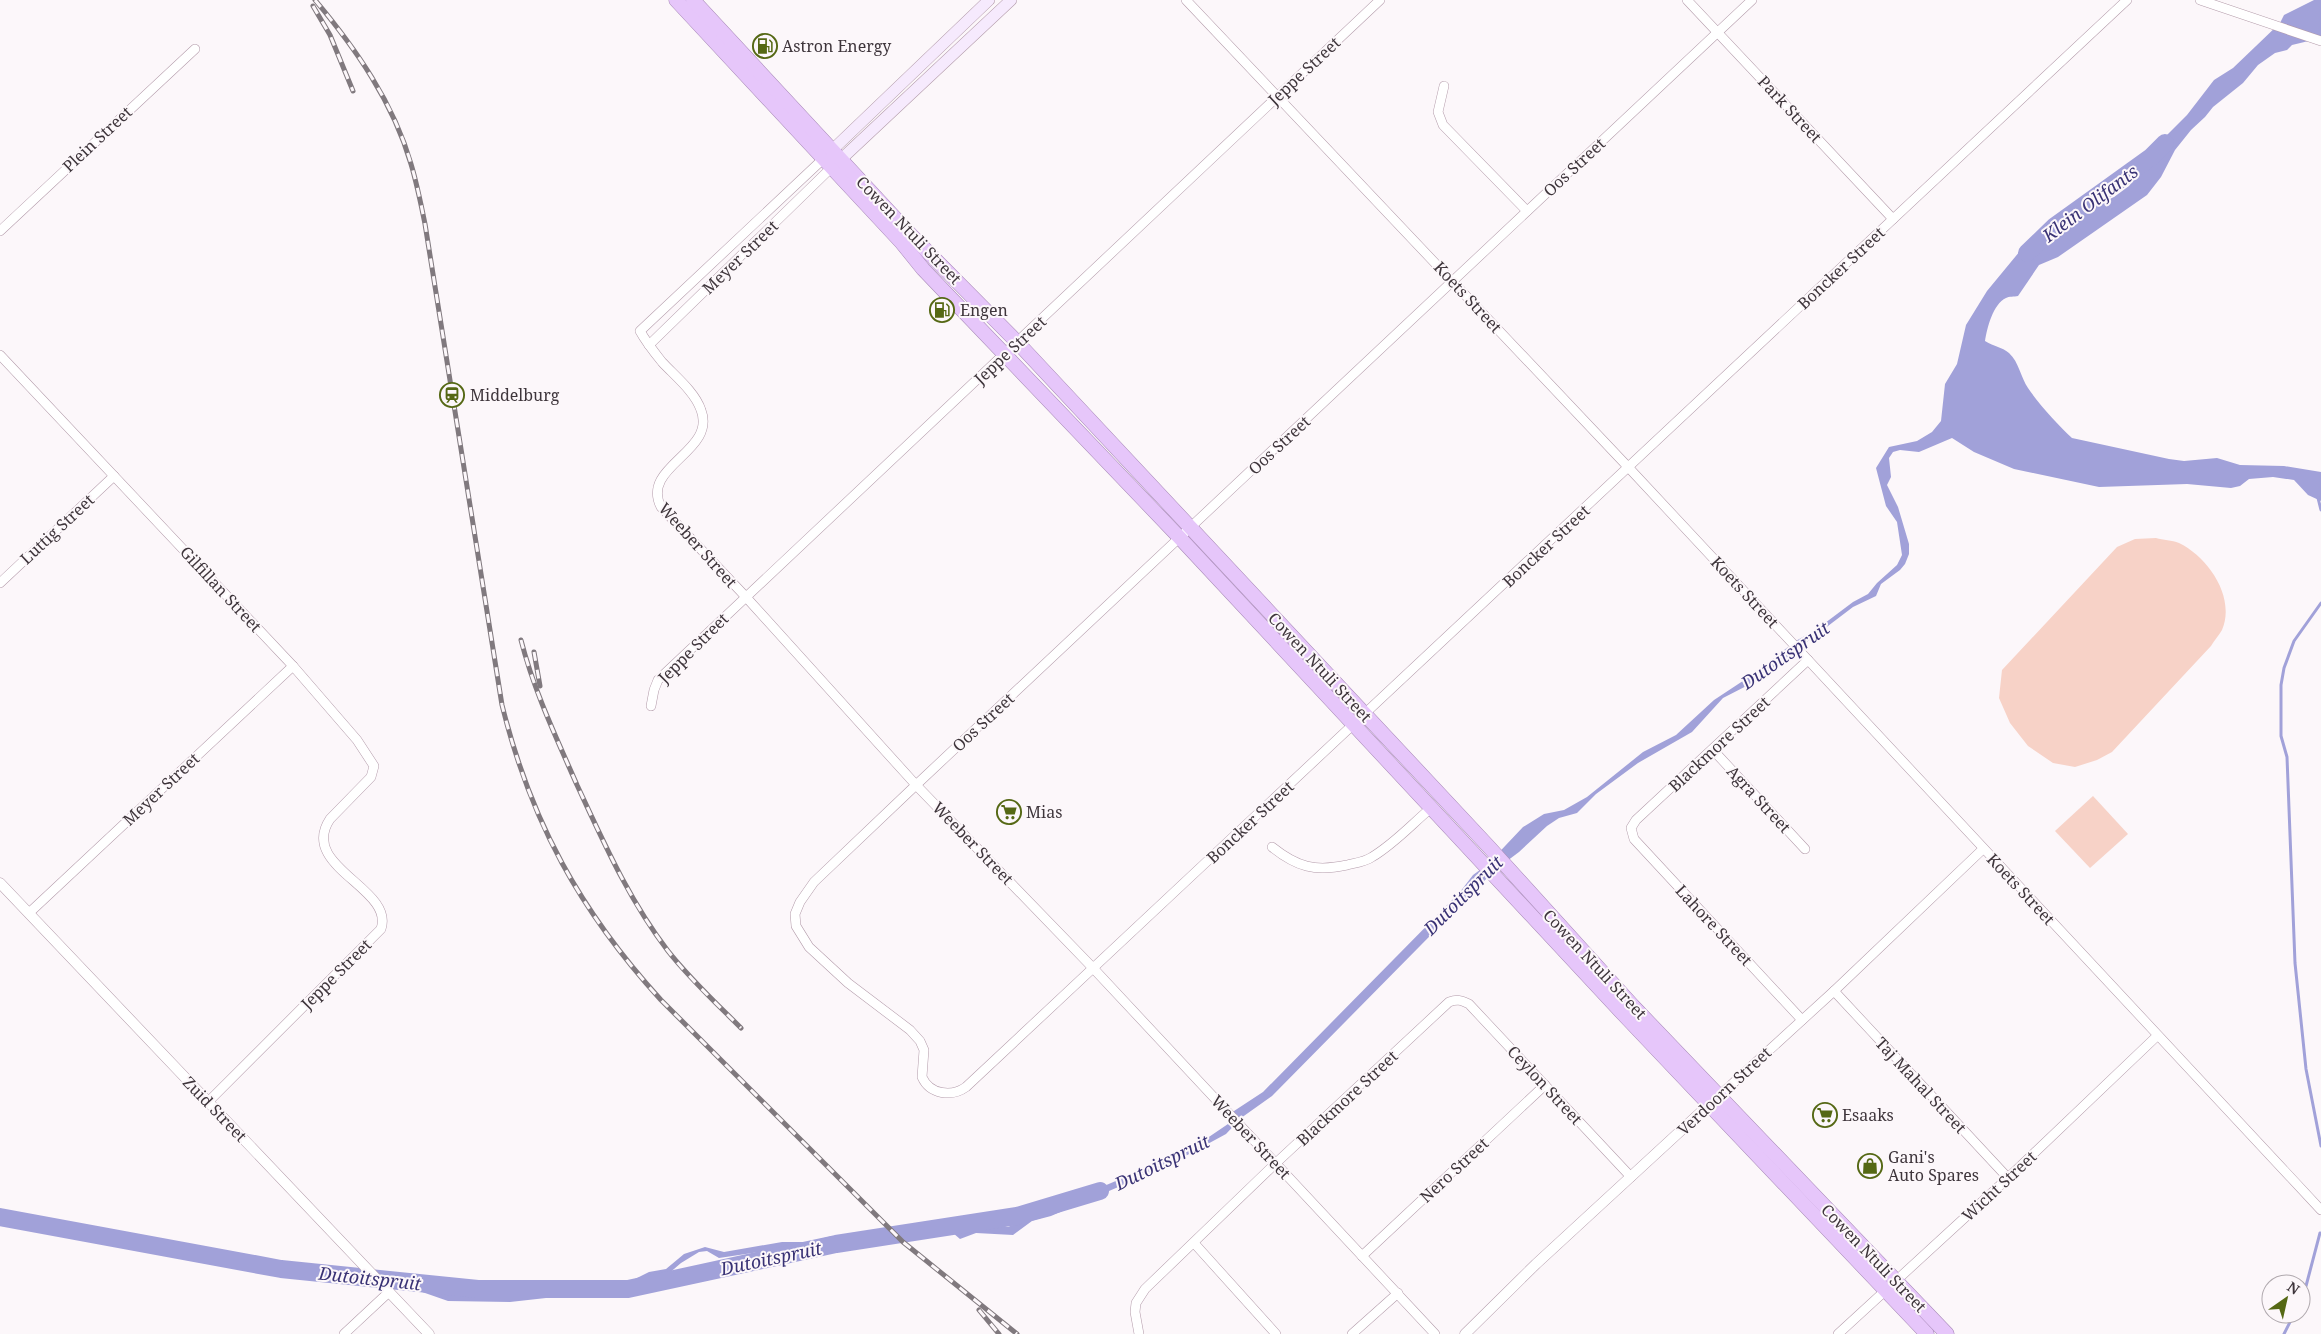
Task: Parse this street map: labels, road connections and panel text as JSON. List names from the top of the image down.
{
  "streets": {
    "highway": ["Cowen Ntuli Street"],
    "main road": ["Meyer Street"],
    "street": [
      "Jeppe Street",
      "Park Street",
      "Plein Street",
      "Oos Street",
      "Boncker Street",
      "Koets Street",
      "Luttig Street",
      "Weeber Street",
      "Gilfillan Street",
      "Blackmore Street",
      "Agra Street",
      "Lahore Street",
      "Ceylon Street",
      "Taj Mahal Street",
      "Verdoorn Street",
      "Zuid Street",
      "Nero Street",
      "Wicht Street"
    ]
  },
  "crossings": [
    ["Jeppe Street", "Cowen Ntuli Street"],
    ["Jeppe Street", "Koets Street"],
    ["Jeppe Street", "Weeber Street"],
    ["Jeppe Street", "Gilfillan Street"],
    ["Jeppe Street", "Zuid Street"],
    ["Park Street", "Oos Street"],
    ["Park Street", "Boncker Street"],
    ["Oos Street", "Cowen Ntuli Street"],
    ["Oos Street", "Boncker Street"],
    ["Oos Street", "Koets Street"],
    ["Oos Street", "Weeber Street"],
    ["Cowen Ntuli Street", "Meyer Street"],
    ["Cowen Ntuli Street", "Boncker Street"],
    ["Cowen Ntuli Street", "Verdoorn Street"],
    ["Cowen Ntuli Street", "Wicht Street"],
    ["Meyer Street", "Weeber Street"],
    ["Meyer Street", "Gilfillan Street"],
    ["Meyer Street", "Zuid Street"],
    ["Boncker Street", "Koets Street"],
    ["Boncker Street", "Weeber Street"],
    ["Koets Street", "Blackmore Street"],
    ["Koets Street", "Verdoorn Street"],
    ["Koets Street", "Wicht Street"],
    ["Luttig Street", "Gilfillan Street"],
    ["Weeber Street", "Blackmore Street"],
    ["Weeber Street", "Nero Street"],
    ["Blackmore Street", "Agra Street"],
    ["Blackmore Street", "Lahore Street"],
    ["Blackmore Street", "Ceylon Street"],
    ["Lahore Street", "Verdoorn Street"],
    ["Ceylon Street", "Verdoorn Street"],
    ["Ceylon Street", "Nero Street"],
    ["Taj Mahal Street", "Verdoorn Street"],
    ["Taj Mahal Street", "Wicht Street"]
  ],
  "water": ["Klein Olifants", "Dutoitspruit"],
  "places": {
    "fuel station": ["Astron Energy", "Engen"],
    "station": ["Middelburg"],
    "supermarket": ["Mias", "Esaaks"],
    "shop": ["Gani's Auto Spares"]
  },
  "north": "top right"
}
